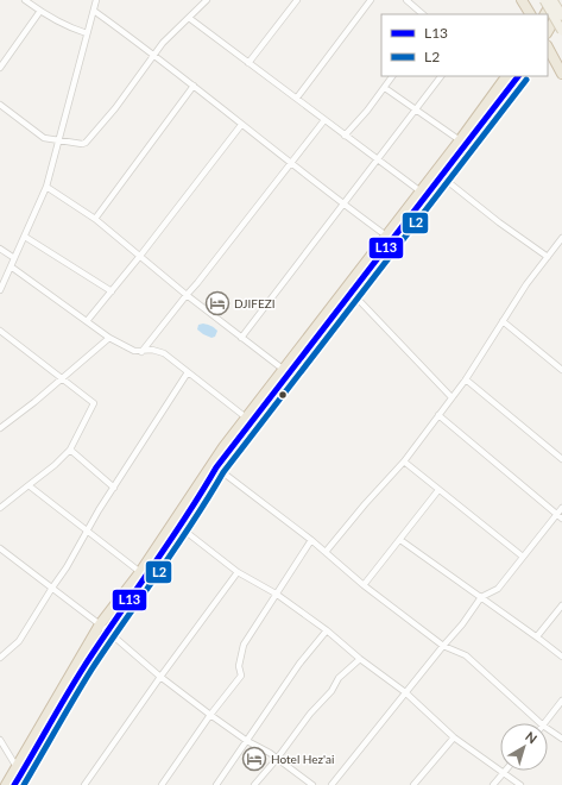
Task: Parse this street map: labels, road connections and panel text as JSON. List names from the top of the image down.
{
  "places": {
    "hotel": ["DJIFEZI", "Hotel Hez'ai"]
  },
  "lines": ["transit line L13", "transit line L2"],
  "legend": ["L13", "L2"],
  "north": "top right"
}
